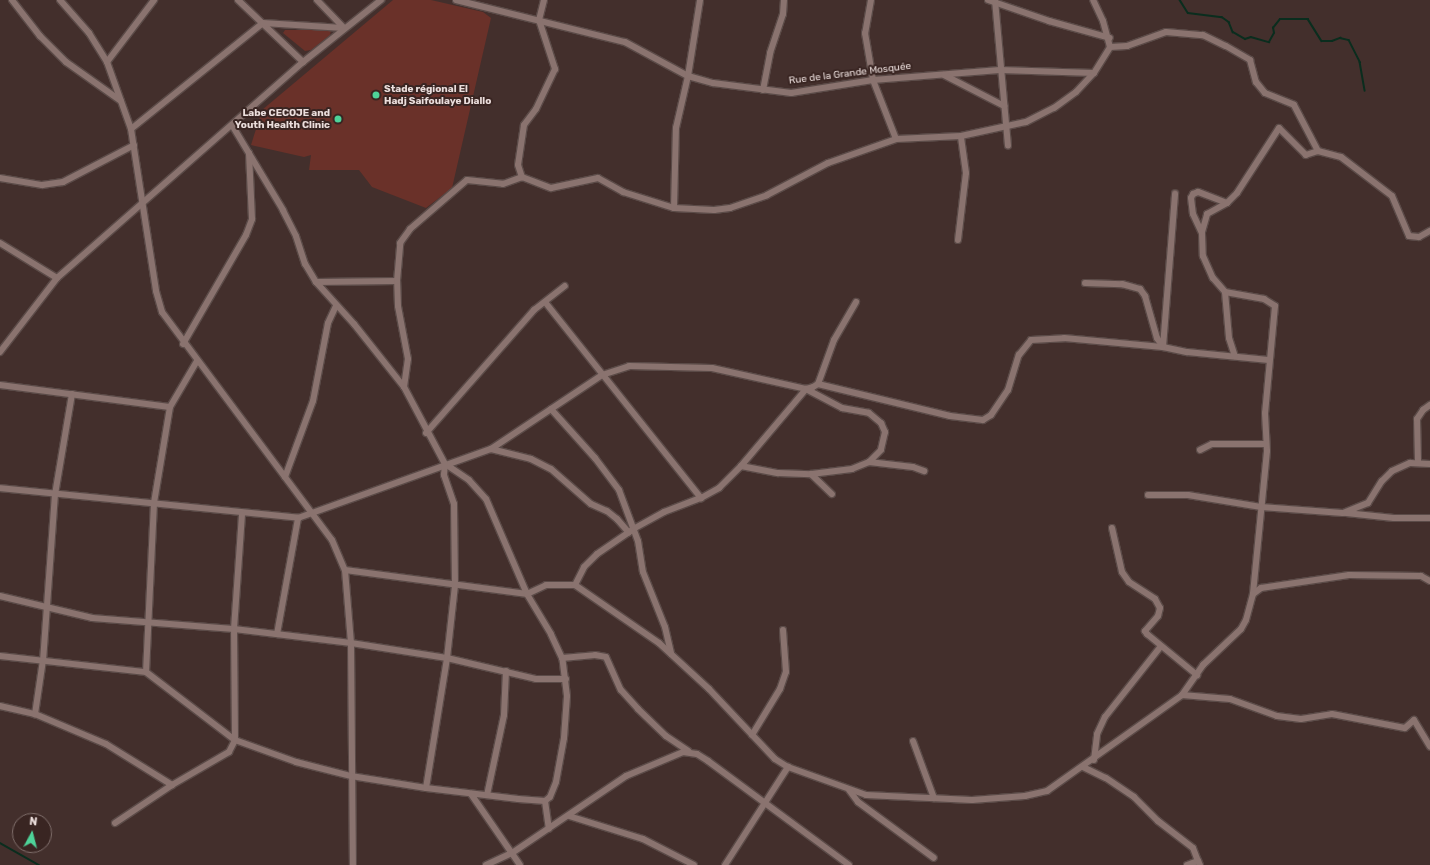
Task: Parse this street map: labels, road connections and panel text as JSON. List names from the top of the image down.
{
  "streets": {
    "street": ["Rue de la Grande Mosquée"]
  },
  "places": ["Stade régional El Hadj Saifoulaye Diallo", "Labe CECOJE and Youth Health Clinic"],
  "north": "top"
}
